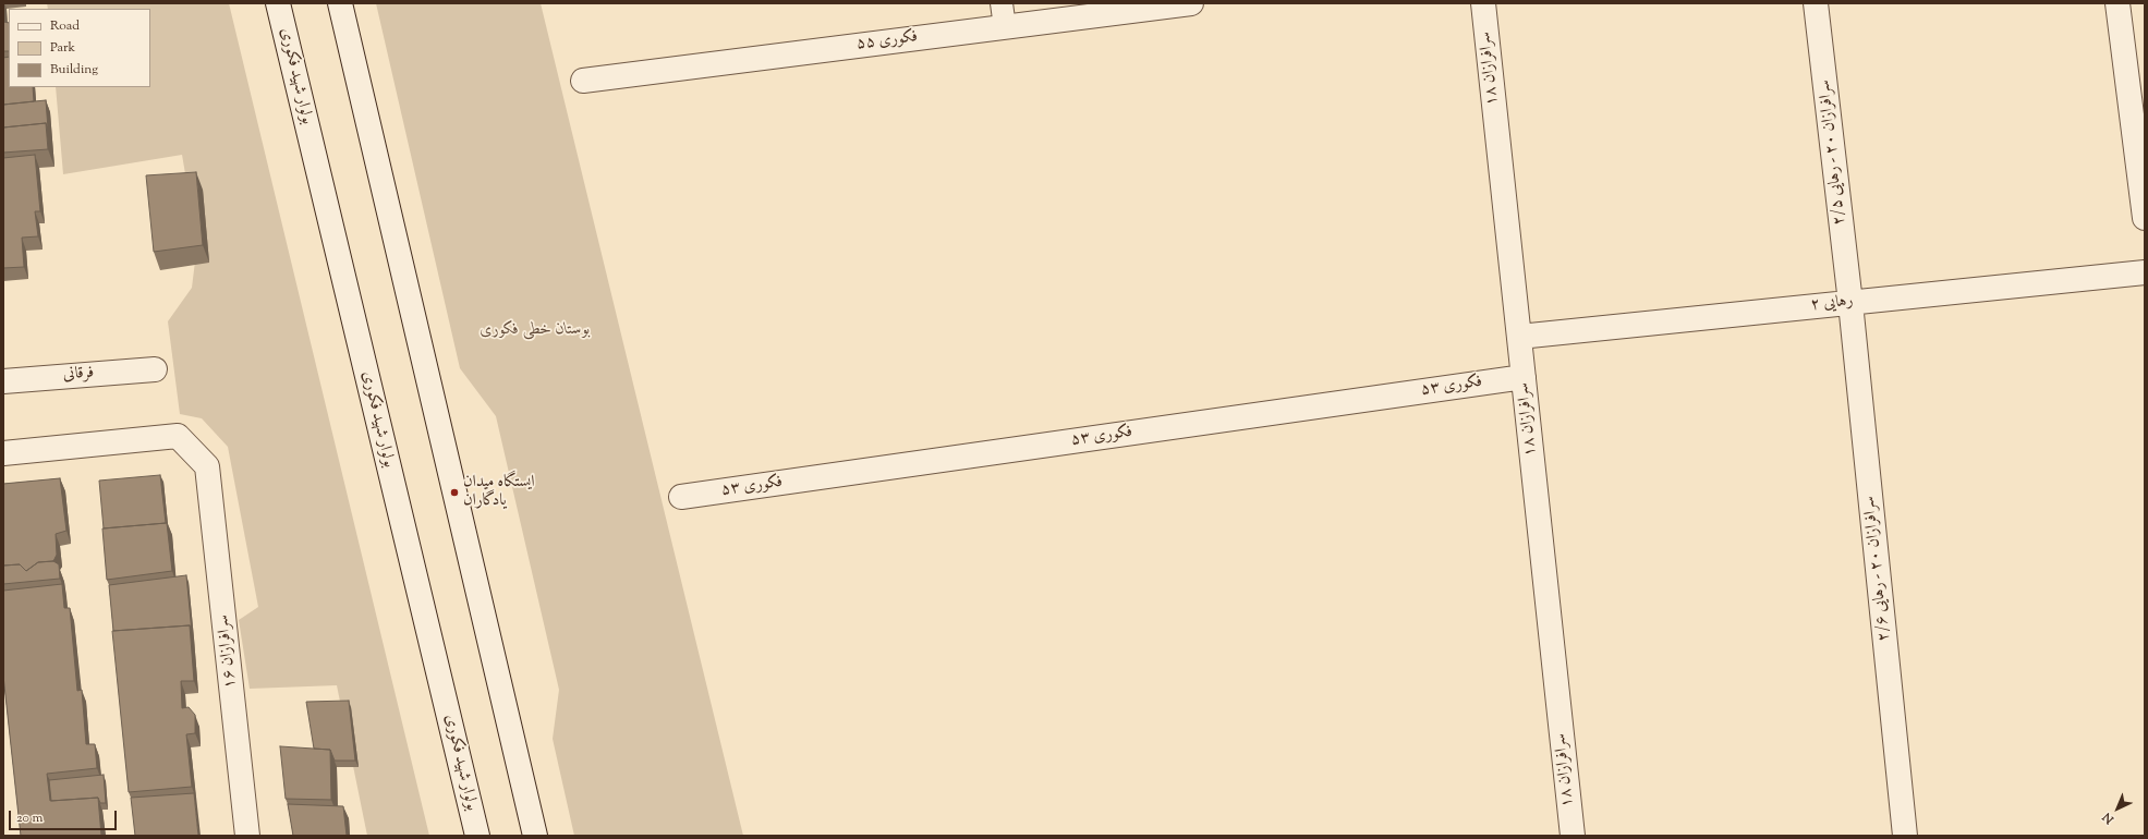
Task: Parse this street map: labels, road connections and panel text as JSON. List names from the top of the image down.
{
  "streets": {
    "street": [
      "فکوری ۵۵",
      "سرافرازان ۱۸",
      "بولوار شهید فکوری",
      "سرافرازان ۲۰ - رهایی ۲/۵",
      "رهایی ۲",
      "فرقانی",
      "فکوری ۵۳",
      "سرافرازان ۲۰ - رهایی ۲/۶",
      "سرافرازان ۱۶"
    ]
  },
  "crossings": [
    ["سرافرازان ۱۸", "رهایی ۲"],
    ["سرافرازان ۱۸", "فکوری ۵۳"],
    ["سرافرازان ۲۰ - رهایی ۲/۵", "رهایی ۲"],
    ["سرافرازان ۲۰ - رهایی ۲/۵", "سرافرازان ۲۰ - رهایی ۲/۶"],
    ["رهایی ۲", "سرافرازان ۲۰ - رهایی ۲/۶"]
  ],
  "parks": ["بوستان خطی فکوری"],
  "places": ["ایستگاه میدان یادگاران"],
  "legend": ["Road", "Park", "Building"],
  "scale_bar": "20 m",
  "north": "bottom left"
}
